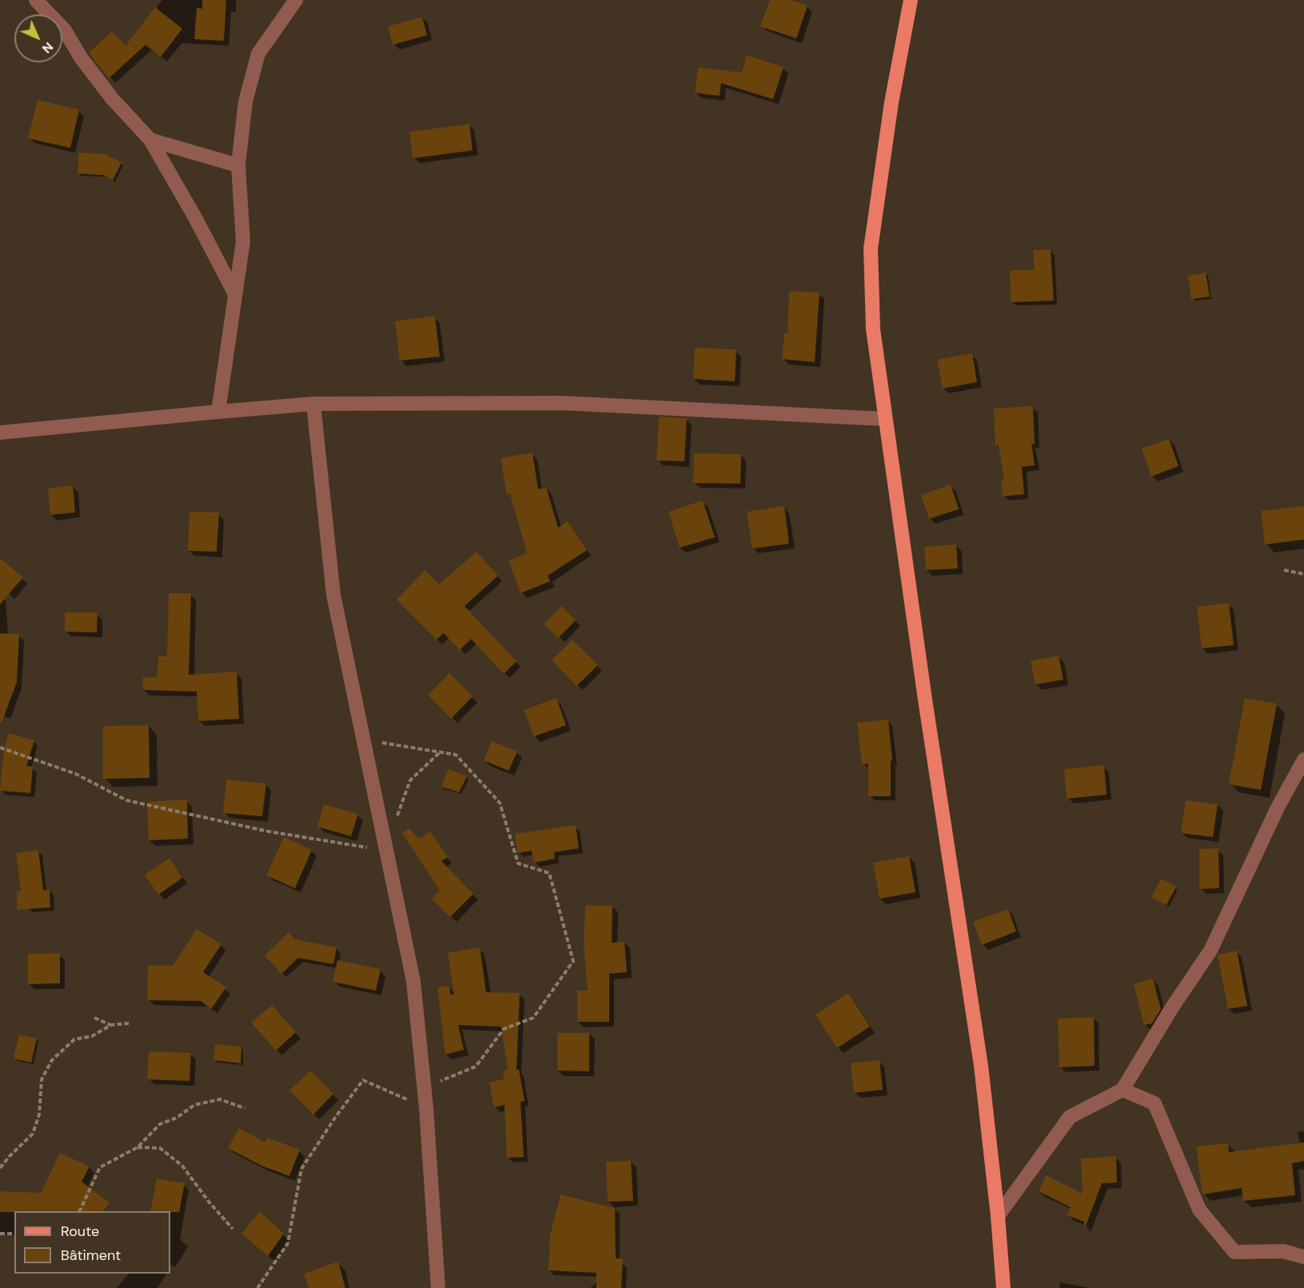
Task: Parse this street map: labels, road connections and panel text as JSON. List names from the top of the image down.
{
  "legend": ["Route", "Bâtiment"],
  "north": "bottom right"
}
